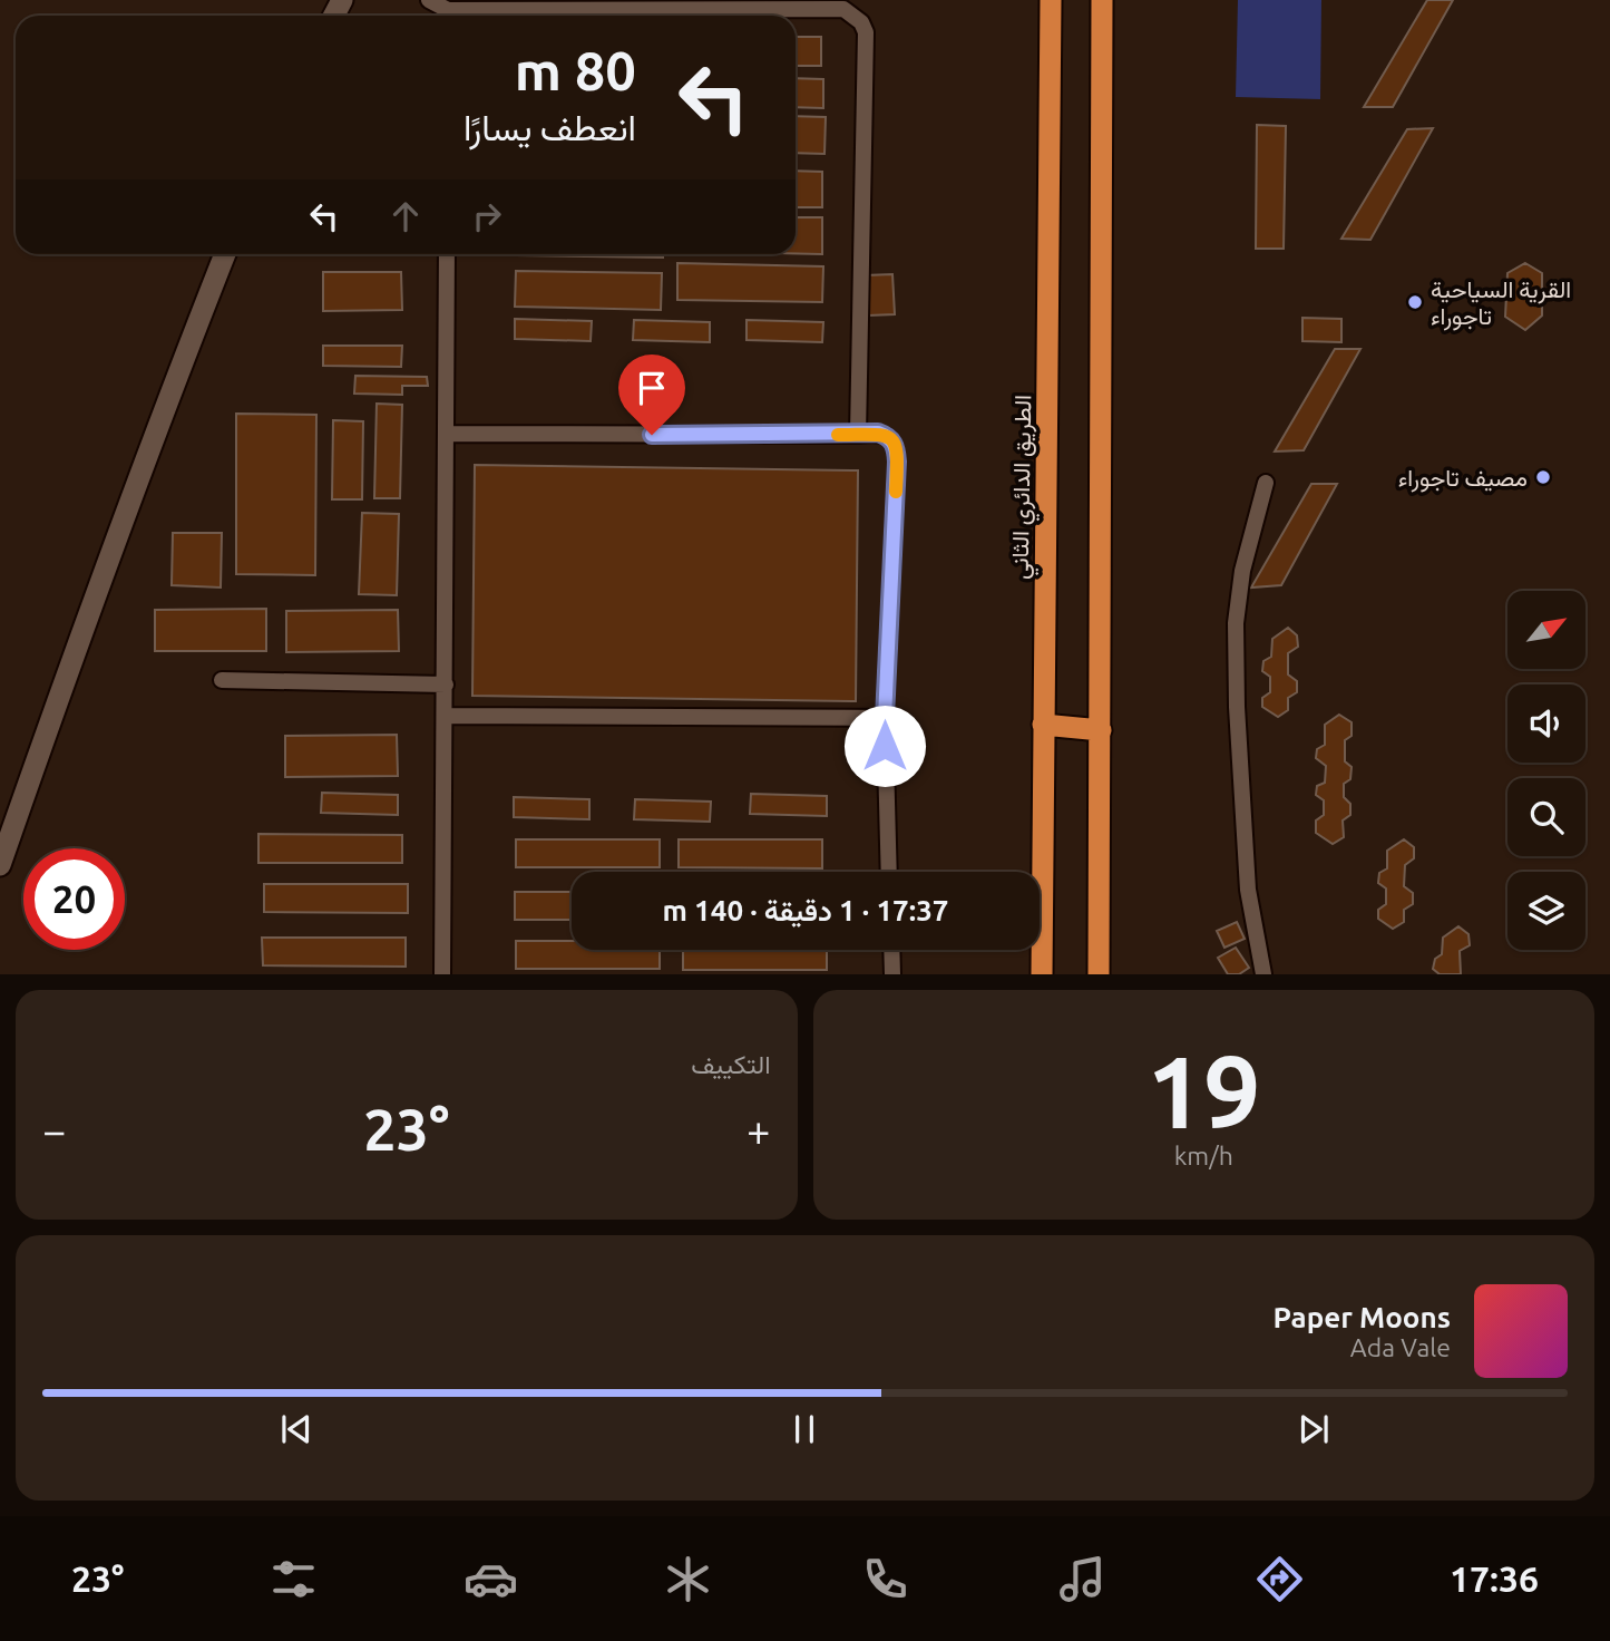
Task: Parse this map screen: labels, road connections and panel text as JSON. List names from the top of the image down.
{
  "streets": {
    "highway": ["الطريق الدائري الثاني"]
  },
  "places": ["القرية السياحية تاجوراء", "مصيف تاجوراء"],
  "north": "top right",
  "page": {
    "turn": ["80 m", "انعطف يسارًا"],
    "limit": "20",
    "trip": "17:37 · 1 دقيقة · 140 m",
    "tile": [
      ["19", "km/h"],
      "التكييف"
    ],
    "heat": ["−", "23°", "+"],
    "song": ["Paper Moons", "Ada Vale"],
    "tabs": ["17:36", "23°"]
  }
}
